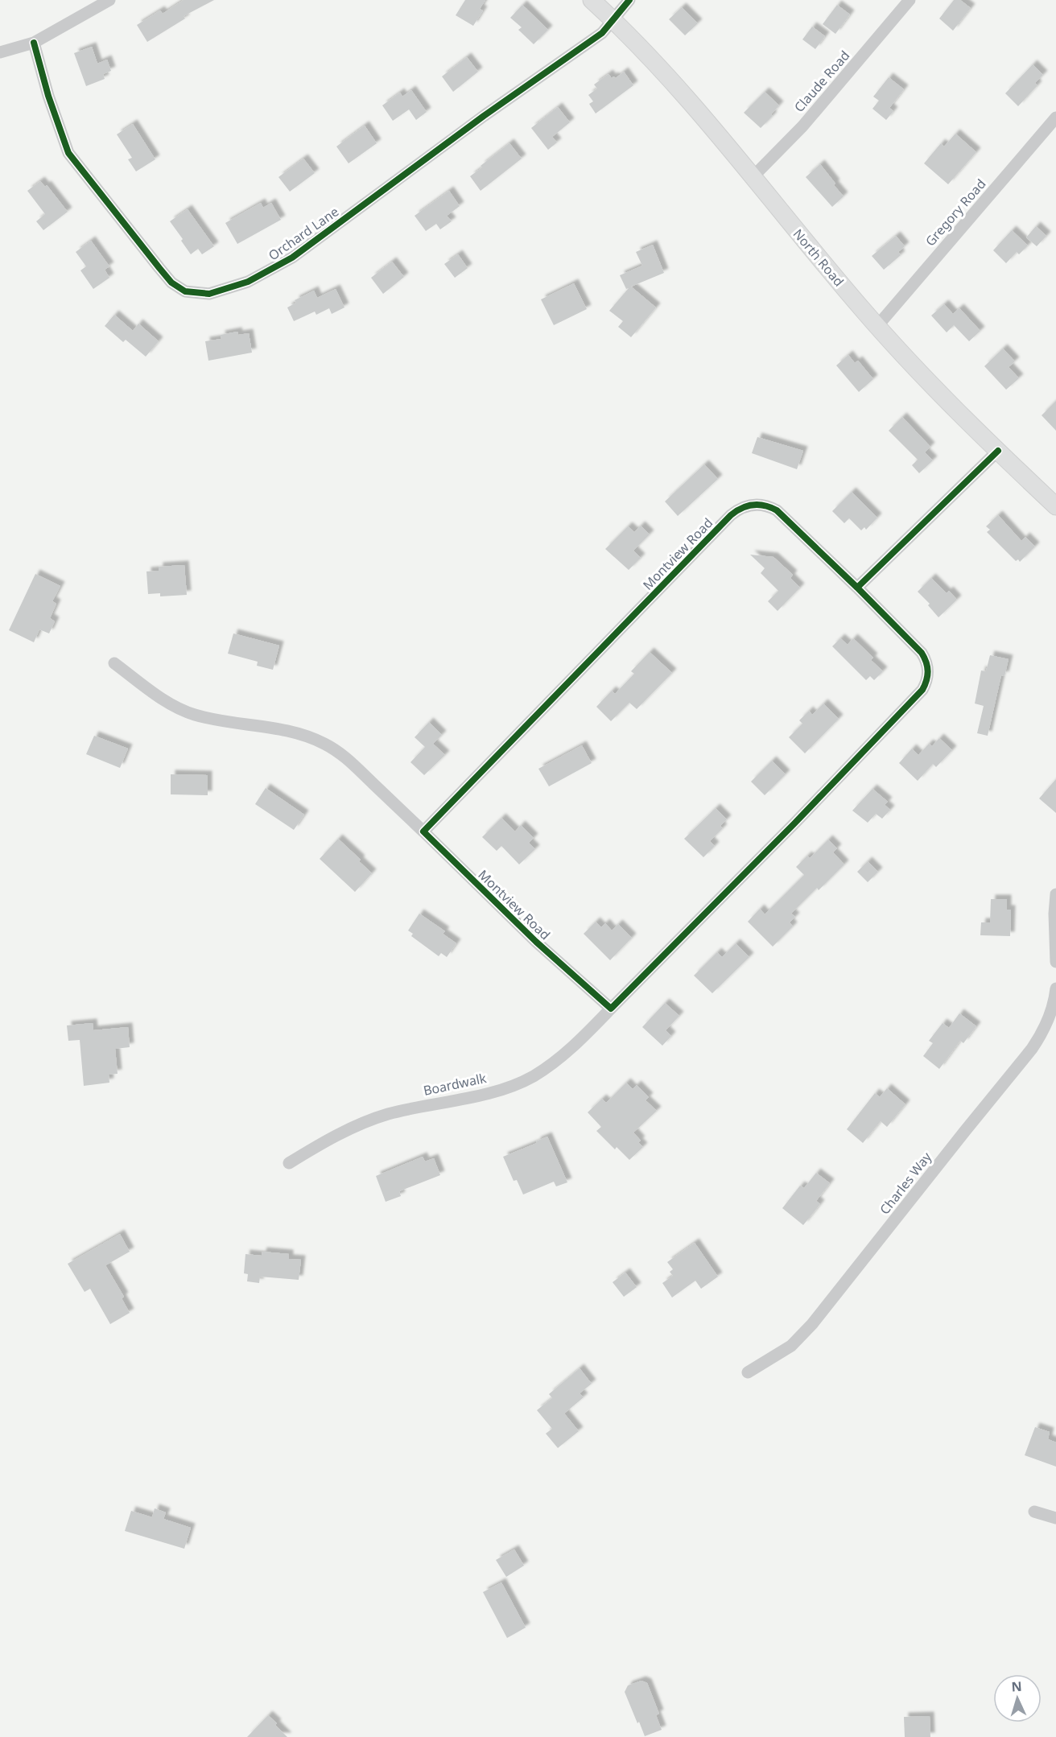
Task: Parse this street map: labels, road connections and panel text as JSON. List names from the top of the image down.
{
  "streets": {
    "main road": ["North Road"],
    "street": [
      "Claude Road",
      "Gregory Road",
      "Orchard Lane",
      "Montview Road",
      "Boardwalk",
      "Charles Way"
    ]
  },
  "crossings": [
    ["Claude Road", "North Road"],
    ["Gregory Road", "North Road"],
    ["Orchard Lane", "North Road"],
    ["Montview Road", "Boardwalk"]
  ],
  "north": "top"
}
